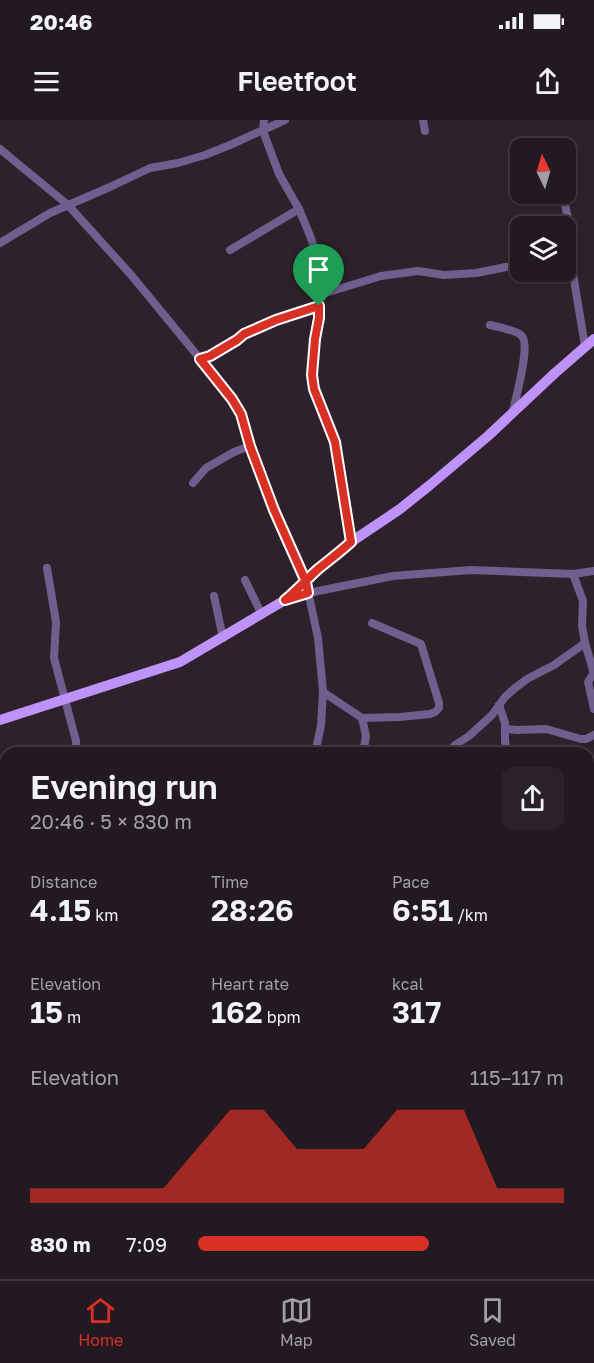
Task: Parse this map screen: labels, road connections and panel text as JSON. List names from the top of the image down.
{
  "north": "top",
  "page": {
    "status": "20:46",
    "header": "Fleetfoot",
    "heading": ["Evening run", "20:46 · 5 × 830 m"],
    "stats": [
      ["Distance", "4.15 km"],
      ["Time", "28:26"],
      ["Pace", "6:51 /km"],
      ["Elevation", "15 m"],
      ["Heart rate", "162 bpm"],
      ["kcal", "317"]
    ],
    "chart": ["Elevation", "115–117 m"],
    "list": [
      {
        "name": "830 m",
        "note": "7:09"
      }
    ],
    "tabs": ["Home", "Map", "Saved"]
  }
}
